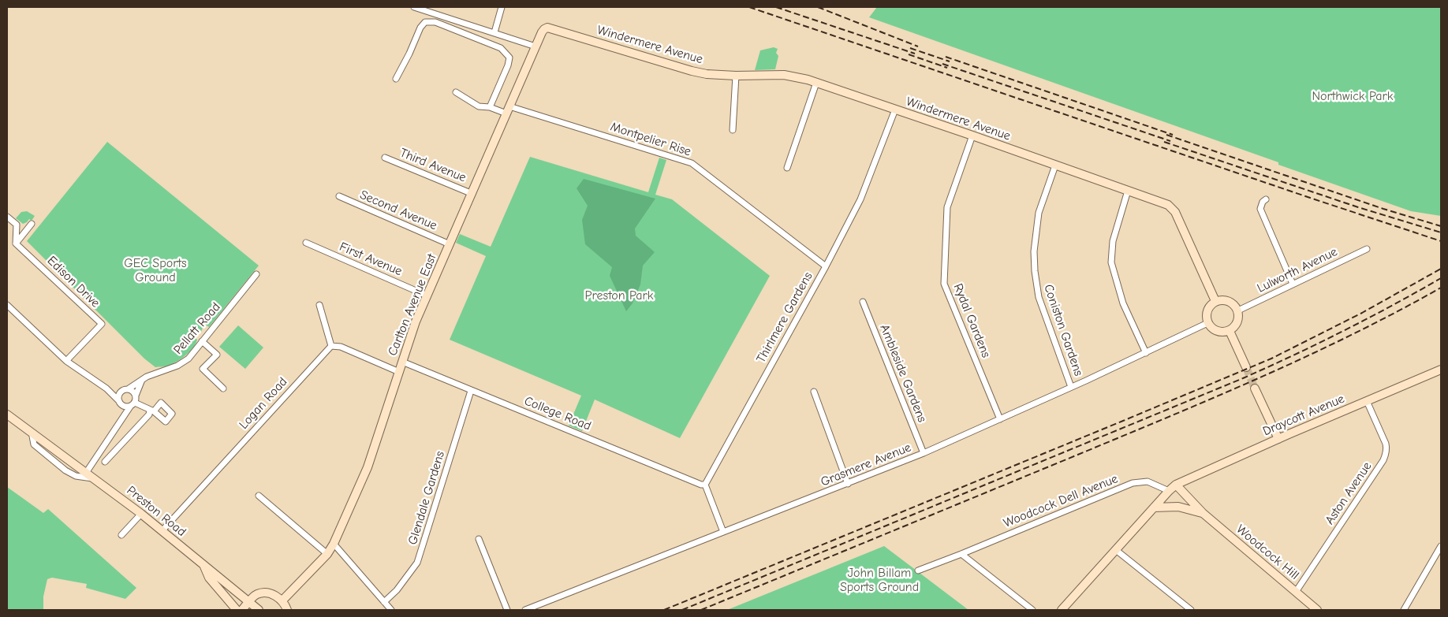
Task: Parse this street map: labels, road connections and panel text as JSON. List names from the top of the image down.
{
  "streets": {
    "street": [
      "Windermere Avenue",
      "Montpelier Rise",
      "Third Avenue",
      "Second Avenue",
      "First Avenue",
      "Lulworth Avenue",
      "Edison Drive",
      "Carlton Avenue East",
      "Thirlmere Gardens",
      "Rydal Gardens",
      "Pellatt Road",
      "Coniston Gardens",
      "Ambleside Gardens",
      "Logan Road",
      "College Road",
      "Draycott Avenue",
      "Grasmere Avenue",
      "Aston Avenue",
      "Glendale Gardens",
      "Woodcock Dell Avenue",
      "Preston Road",
      "Woodcock Hill"
    ]
  },
  "crossings": [
    ["Windermere Avenue", "Lulworth Avenue"],
    ["Windermere Avenue", "Carlton Avenue East"],
    ["Windermere Avenue", "Thirlmere Gardens"],
    ["Windermere Avenue", "Rydal Gardens"],
    ["Windermere Avenue", "Coniston Gardens"],
    ["Windermere Avenue", "Grasmere Avenue"],
    ["Montpelier Rise", "Carlton Avenue East"],
    ["Montpelier Rise", "Thirlmere Gardens"],
    ["Third Avenue", "Carlton Avenue East"],
    ["Second Avenue", "Carlton Avenue East"],
    ["First Avenue", "Carlton Avenue East"],
    ["Lulworth Avenue", "Grasmere Avenue"],
    ["Carlton Avenue East", "College Road"],
    ["Thirlmere Gardens", "College Road"],
    ["Rydal Gardens", "Grasmere Avenue"],
    ["Coniston Gardens", "Grasmere Avenue"],
    ["Ambleside Gardens", "Grasmere Avenue"],
    ["Logan Road", "Preston Road"],
    ["College Road", "Glendale Gardens"],
    ["Draycott Avenue", "Aston Avenue"],
    ["Draycott Avenue", "Woodcock Hill"],
    ["Aston Avenue", "Woodcock Hill"]
  ],
  "parks": [
    "Northwick Park",
    "GEC Sports Ground",
    "Preston Park",
    "John Billam Sports Ground"
  ]
}
